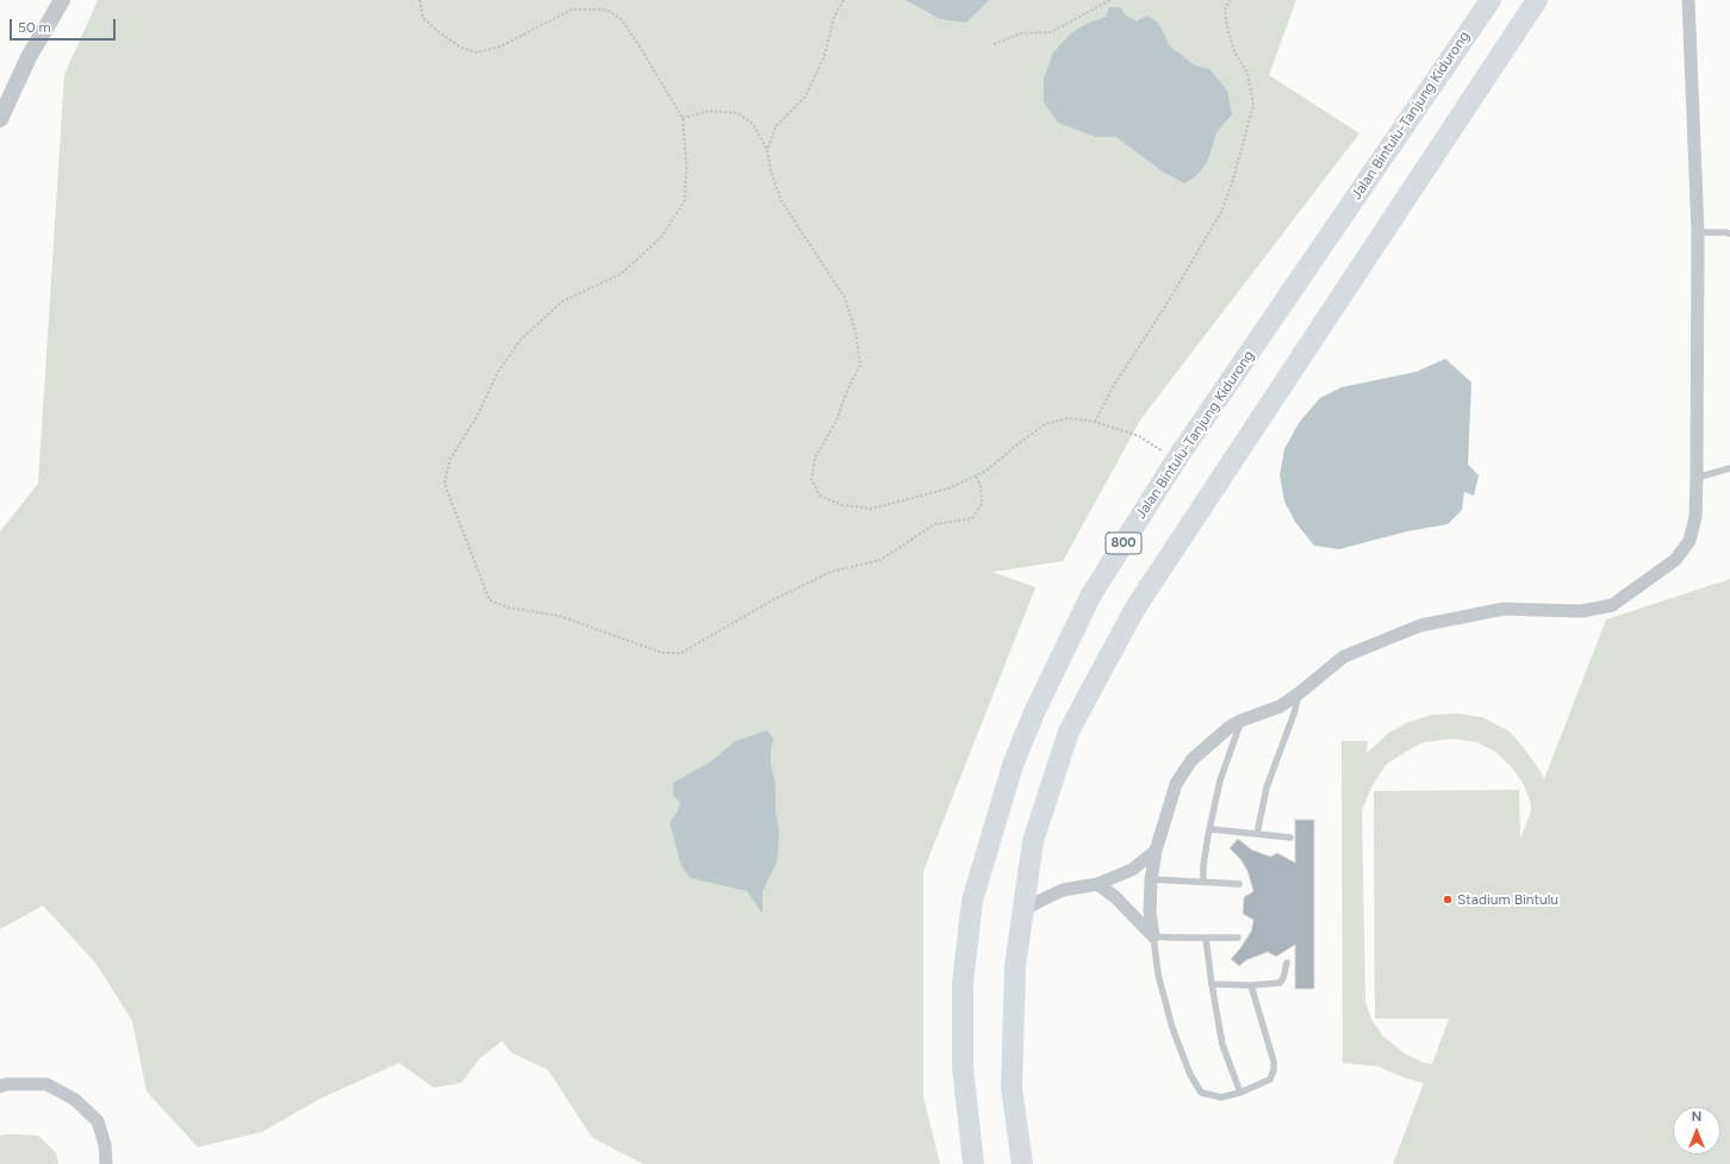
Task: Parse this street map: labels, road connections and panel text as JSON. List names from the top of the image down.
{
  "streets": {
    "main road": ["Jalan Bintulu-Tanjung Kidurong", "800"]
  },
  "places": ["Stadium Bintulu"],
  "scale_bar": "50 m",
  "north": "top"
}
